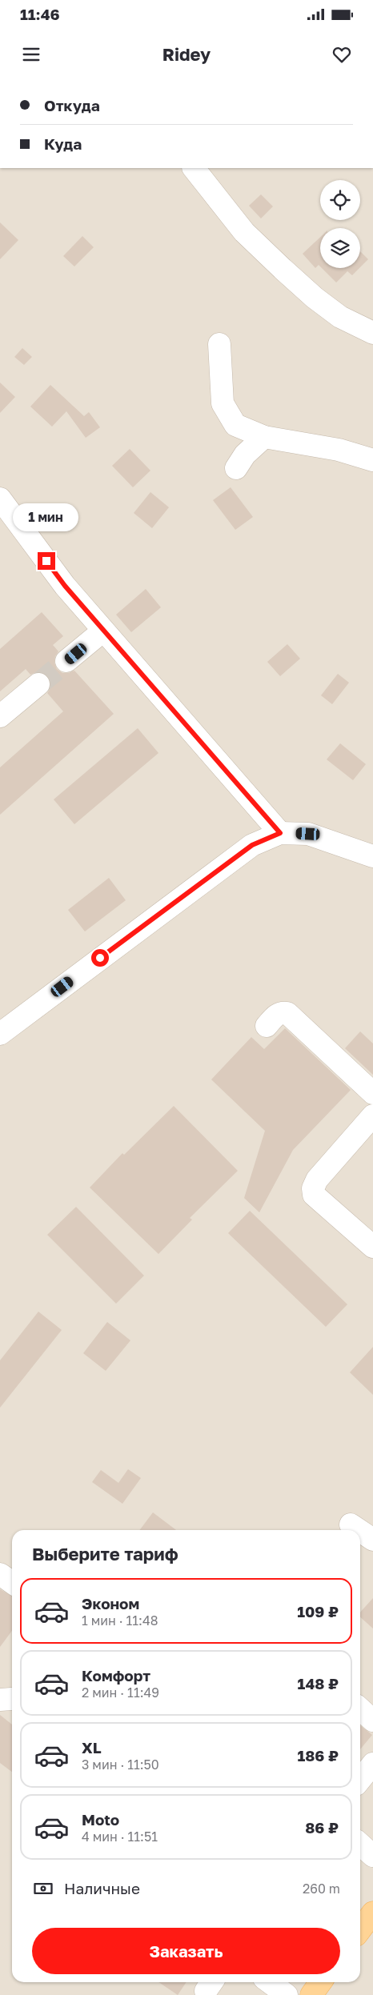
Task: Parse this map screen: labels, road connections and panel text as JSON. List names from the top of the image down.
{
  "page": {
    "status": "11:46",
    "header": "Ridey",
    "banner": ["Откуда", "Куда"],
    "bubble": "1 мин",
    "heading": "Выберите тариф",
    "list": [
      {
        "name": "Эконом",
        "note": "1 мин · 11:48",
        "value": "109 ₽"
      },
      {
        "name": "Комфорт",
        "note": "2 мин · 11:49",
        "value": "148 ₽"
      },
      {
        "name": "XL",
        "note": "3 мин · 11:50",
        "value": "186 ₽"
      },
      {
        "name": "Moto",
        "note": "4 мин · 11:51",
        "value": "86 ₽"
      }
    ],
    "pay": ["Наличные", "260 m"],
    "buttons": "Заказать"
  }
}
